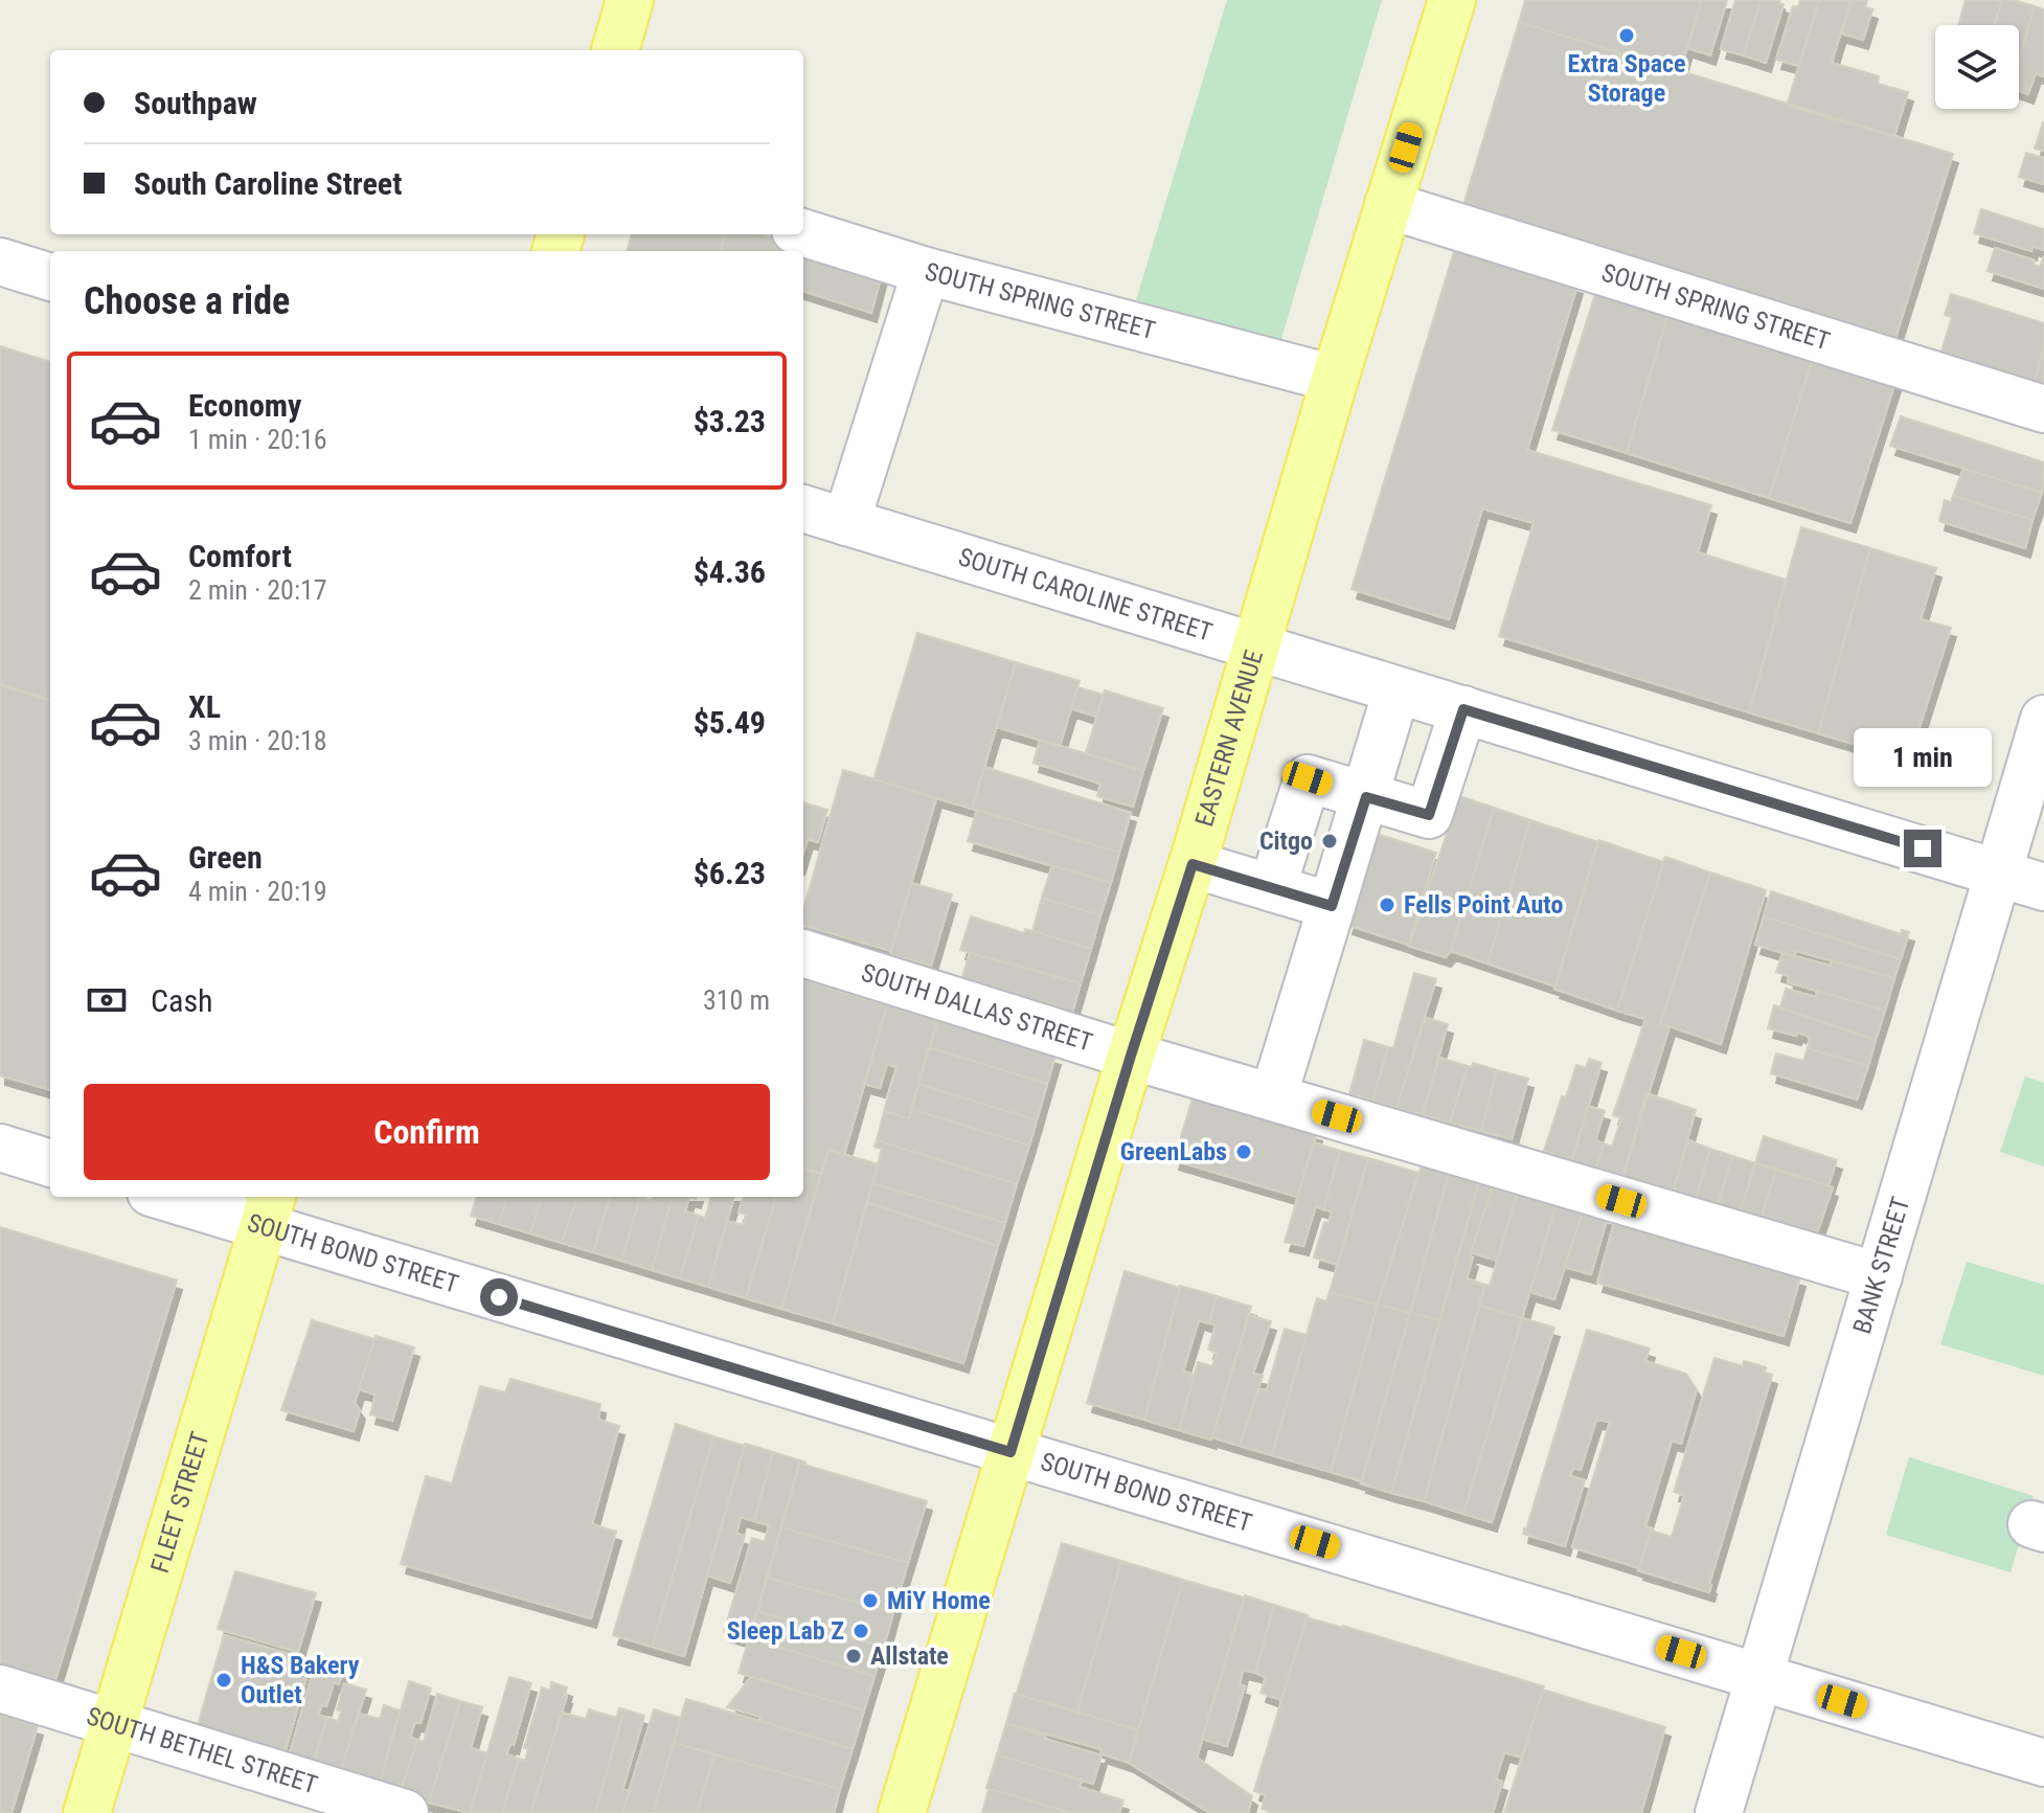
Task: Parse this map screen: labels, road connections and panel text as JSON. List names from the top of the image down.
{
  "streets": {
    "main road": ["EASTERN AVENUE", "FLEET STREET"],
    "street": [
      "SOUTH SPRING STREET",
      "SOUTH CAROLINE STREET",
      "SOUTH DALLAS STREET",
      "SOUTH BOND STREET",
      "BANK STREET",
      "SOUTH BETHEL STREET"
    ]
  },
  "crossings": [
    ["SOUTH SPRING STREET", "EASTERN AVENUE"],
    ["SOUTH CAROLINE STREET", "EASTERN AVENUE"],
    ["SOUTH CAROLINE STREET", "BANK STREET"],
    ["EASTERN AVENUE", "SOUTH DALLAS STREET"],
    ["EASTERN AVENUE", "SOUTH BOND STREET"],
    ["SOUTH DALLAS STREET", "BANK STREET"],
    ["SOUTH BOND STREET", "BANK STREET"],
    ["SOUTH BOND STREET", "FLEET STREET"],
    ["FLEET STREET", "SOUTH BETHEL STREET"]
  ],
  "places": [
    "Extra Space Storage",
    "Citgo",
    "Fells Point Auto",
    "GreenLabs",
    "MiY Home",
    "Sleep Lab Z",
    "Allstate",
    "H&S Bakery Outlet"
  ],
  "page": {
    "banner": ["Southpaw", "South Caroline Street"],
    "heading": "Choose a ride",
    "list": [
      {
        "name": "Economy",
        "note": "1 min · 20:16",
        "value": "$3.23"
      },
      {
        "name": "Comfort",
        "note": "2 min · 20:17",
        "value": "$4.36"
      },
      {
        "name": "XL",
        "note": "3 min · 20:18",
        "value": "$5.49"
      },
      {
        "name": "Green",
        "note": "4 min · 20:19",
        "value": "$6.23"
      }
    ],
    "bubble": "1 min",
    "pay": ["Cash", "310 m"],
    "buttons": "Confirm"
  }
}
